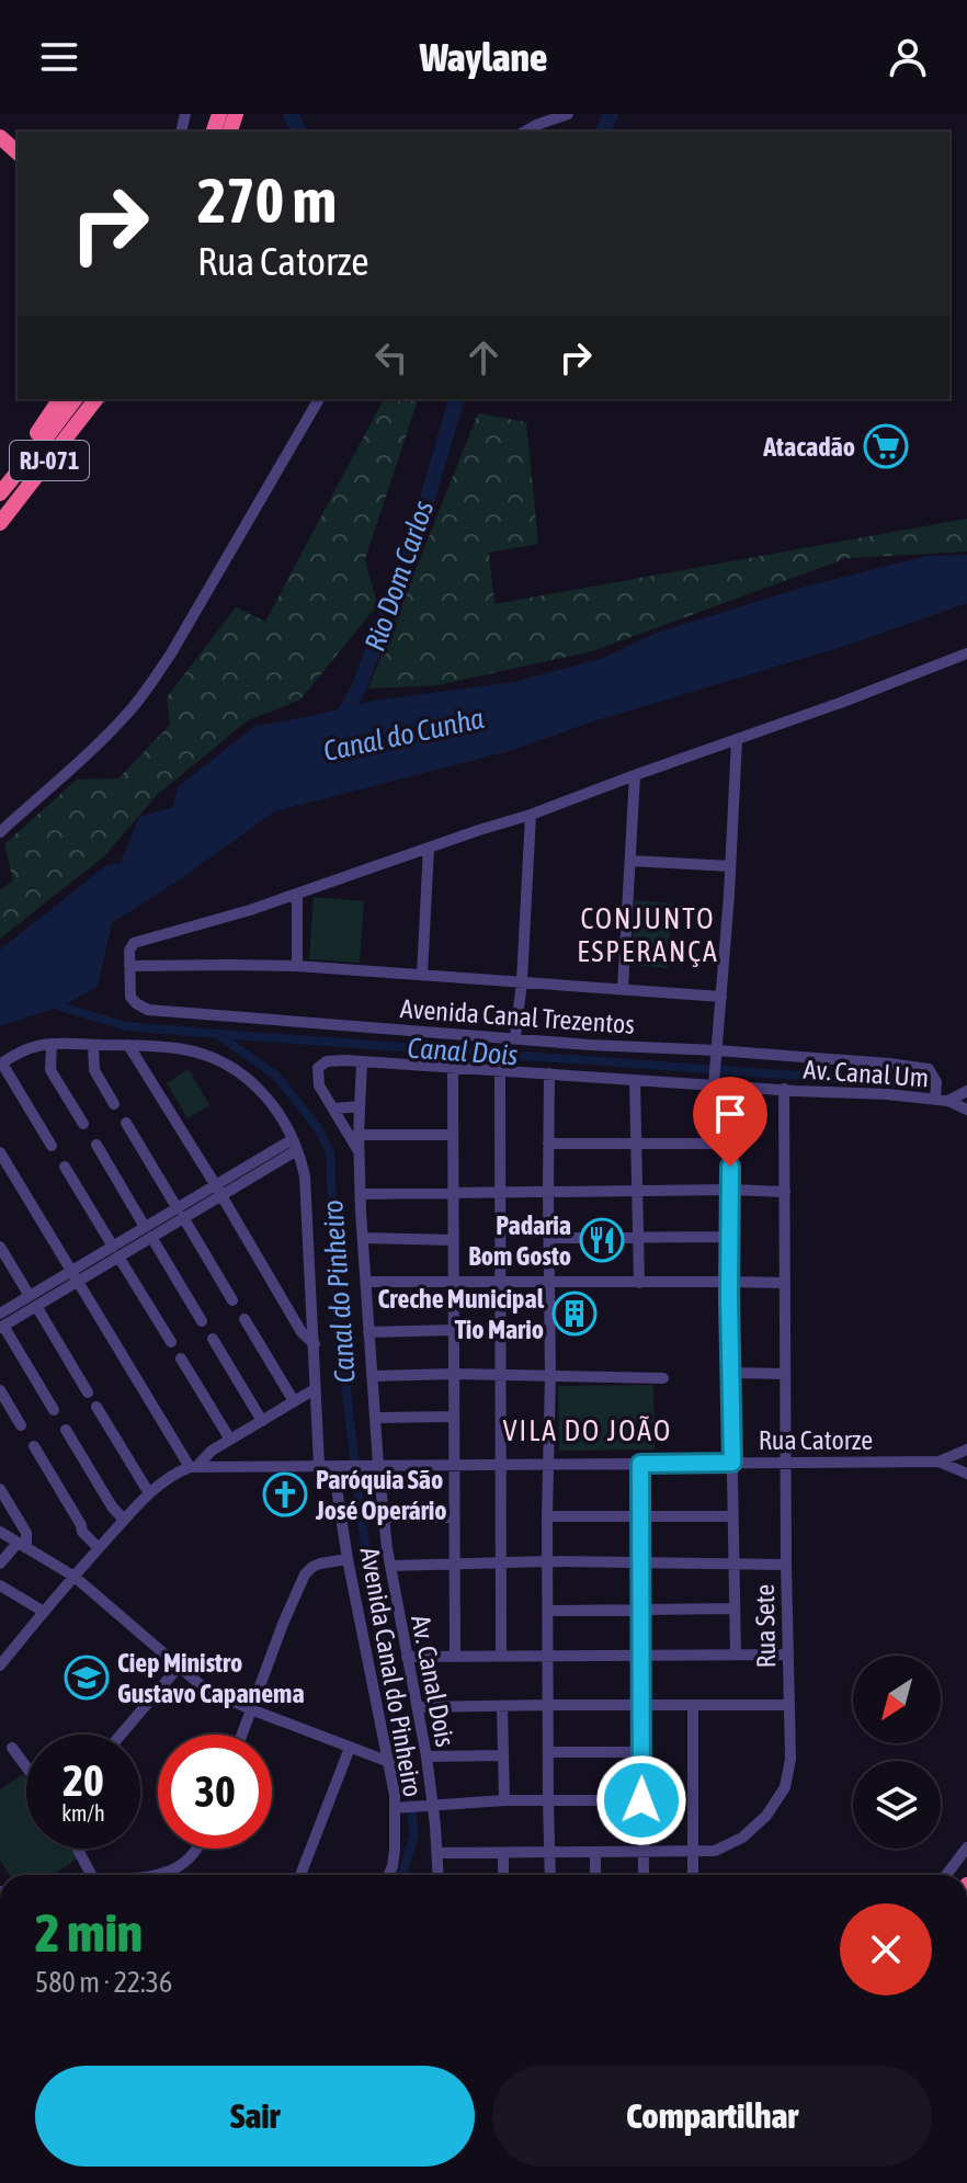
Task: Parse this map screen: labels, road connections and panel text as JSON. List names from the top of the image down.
{
  "streets": {
    "highway": ["RJ-071"],
    "street": [
      "Avenida Canal Trezentos",
      "Av. Canal Um",
      "Rua Catorze",
      "Rua Sete",
      "Avenida Canal do Pinheiro",
      "Av. Canal Dois"
    ]
  },
  "crossings": [
    ["Avenida Canal Trezentos", "Av. Canal Um"],
    ["Av. Canal Um", "Rua Sete"],
    ["Rua Catorze", "Rua Sete"],
    ["Rua Catorze", "Avenida Canal do Pinheiro"],
    ["Rua Catorze", "Av. Canal Dois"],
    ["Rua Sete", "Av. Canal Dois"]
  ],
  "districts": ["CONJUNTO ESPERANÇA", "VILA DO JOÃO"],
  "water": [
    "Rio Dom Carlos",
    "Canal do Cunha",
    "Canal Dois",
    "Canal do Pinheiro"
  ],
  "places": {
    "supermarket": ["Atacadão"],
    "restaurant": ["Padaria Bom Gosto"],
    "building": ["Creche Municipal Tio Mario"],
    "church": ["Paróquia São José Operário"],
    "school or university": ["Ciep Ministro Gustavo Capanema"]
  },
  "north": "bottom left",
  "page": {
    "header": "Waylane",
    "turn": ["270 m", "Rua Catorze"],
    "speed": "20 km/h",
    "limit": "30",
    "heading": ["2 min", "580 m · 22:36"],
    "buttons": ["Sair", "Compartilhar"]
  }
}
